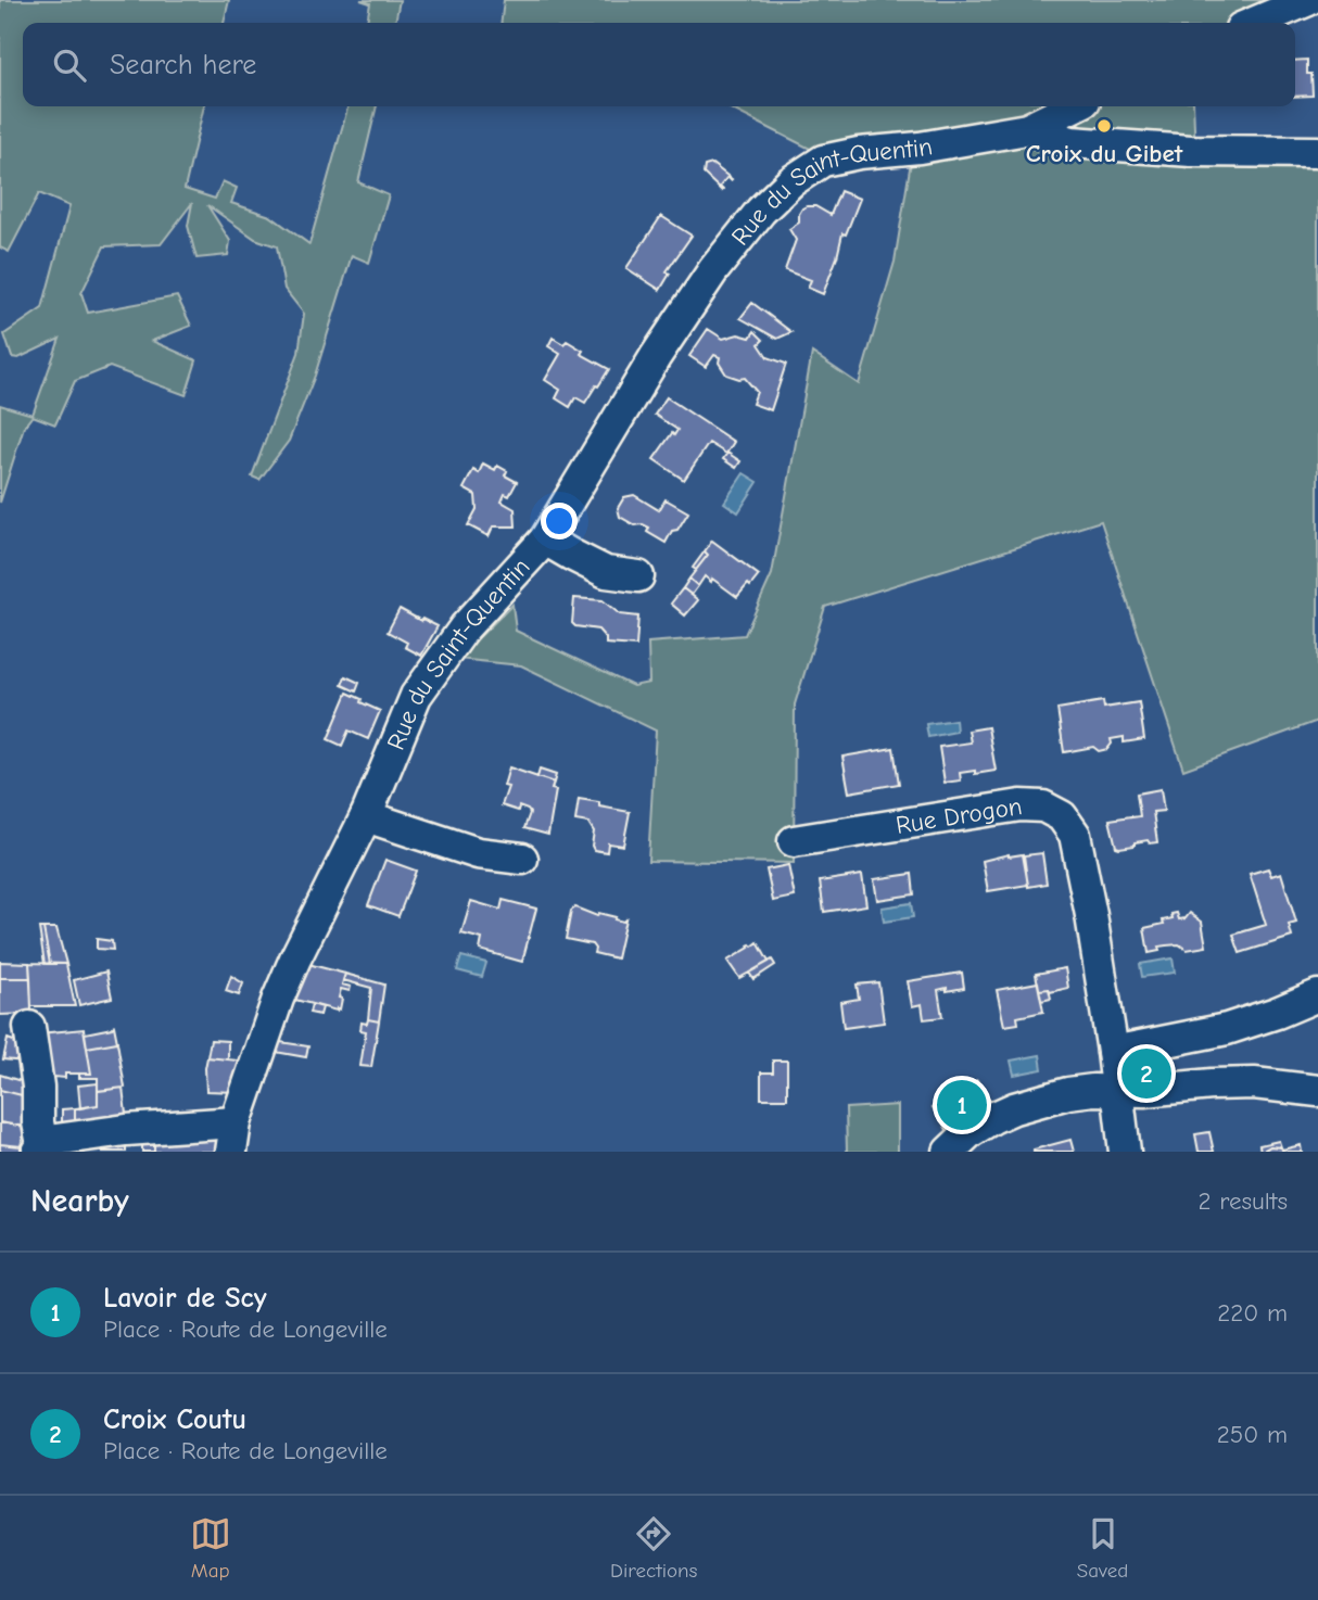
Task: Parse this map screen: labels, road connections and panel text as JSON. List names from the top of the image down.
{
  "streets": {
    "street": ["Rue du Saint-Quentin", "Rue Drogon"]
  },
  "places": ["Croix du Gibet"],
  "page": {
    "search": "Search here",
    "pins": ["2", "1"],
    "heading": ["Nearby", "2 results"],
    "list": [
      {
        "mark": "1",
        "name": "Lavoir de Scy",
        "note": "Place · Route de Longeville",
        "value": "220 m"
      },
      {
        "mark": "2",
        "name": "Croix Coutu",
        "note": "Place · Route de Longeville",
        "value": "250 m"
      }
    ],
    "nav": ["Map", "Directions", "Saved"]
  }
}
